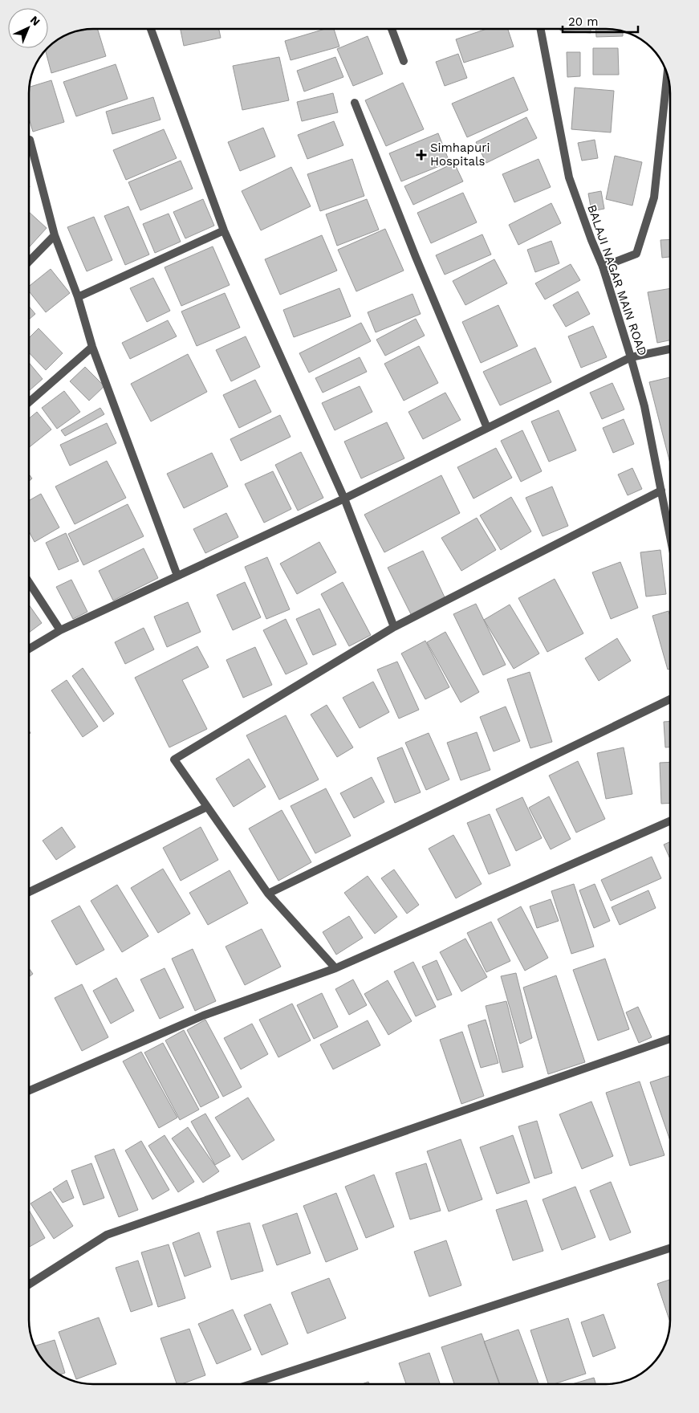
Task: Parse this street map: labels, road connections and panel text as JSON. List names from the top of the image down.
{
  "streets": {
    "street": ["BALAJI NAGAR MAIN ROAD"]
  },
  "places": {
    "health": ["Simhapuri Hospitals"]
  },
  "scale_bar": "20 m",
  "north": "top right"
}
